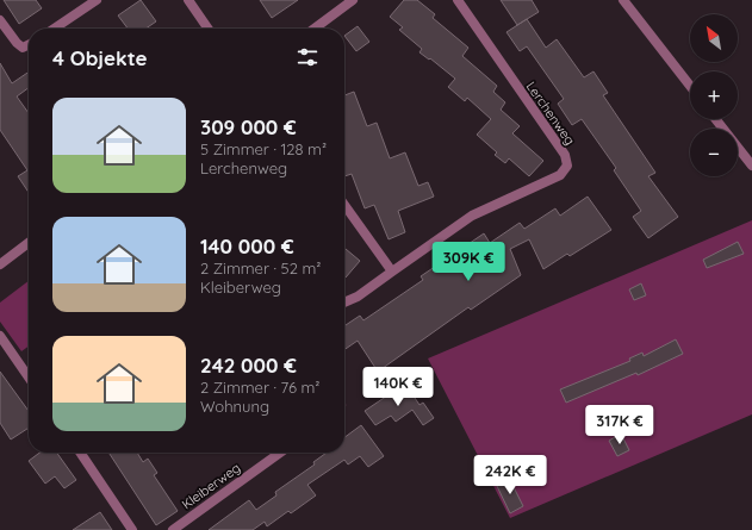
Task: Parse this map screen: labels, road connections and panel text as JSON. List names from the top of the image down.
{
  "streets": {
    "street": ["Lerchenweg", "Kleiberweg"]
  },
  "north": "top left",
  "page": {
    "map_buttons": ["+", "−"],
    "heading": "4 Objekte",
    "list": [
      {
        "name": "309 000 €",
        "note": "5 Zimmer · 128 m² · Lerchenweg"
      },
      {
        "name": "140 000 €",
        "note": "2 Zimmer · 52 m² · Kleiberweg"
      },
      {
        "name": "242 000 €",
        "note": "2 Zimmer · 76 m² · Wohnung"
      }
    ],
    "price": [
      "309K €",
      "140K €",
      "317K €",
      "242K €"
    ]
  }
}
